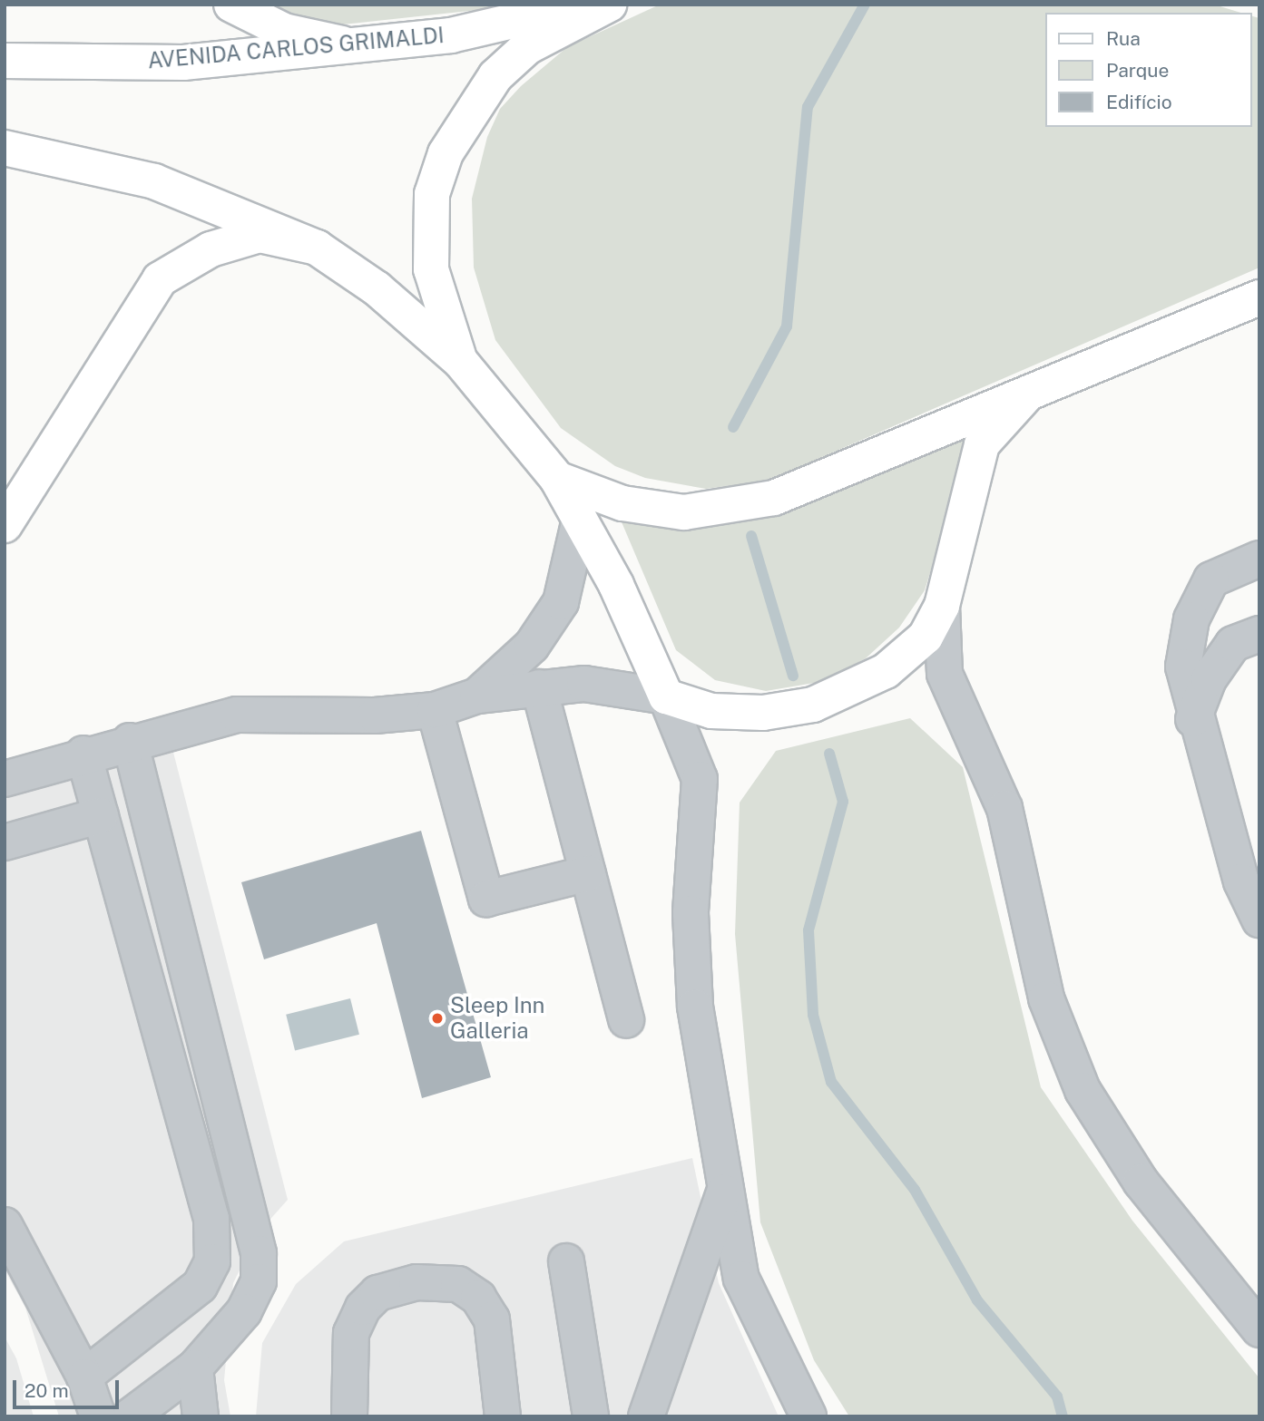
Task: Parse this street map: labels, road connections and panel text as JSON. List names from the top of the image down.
{
  "streets": {
    "main road": ["AVENIDA CARLOS GRIMALDI"]
  },
  "places": ["Sleep Inn Galleria"],
  "legend": ["Rua", "Parque", "Edifício"],
  "scale_bar": "20 m"
}
